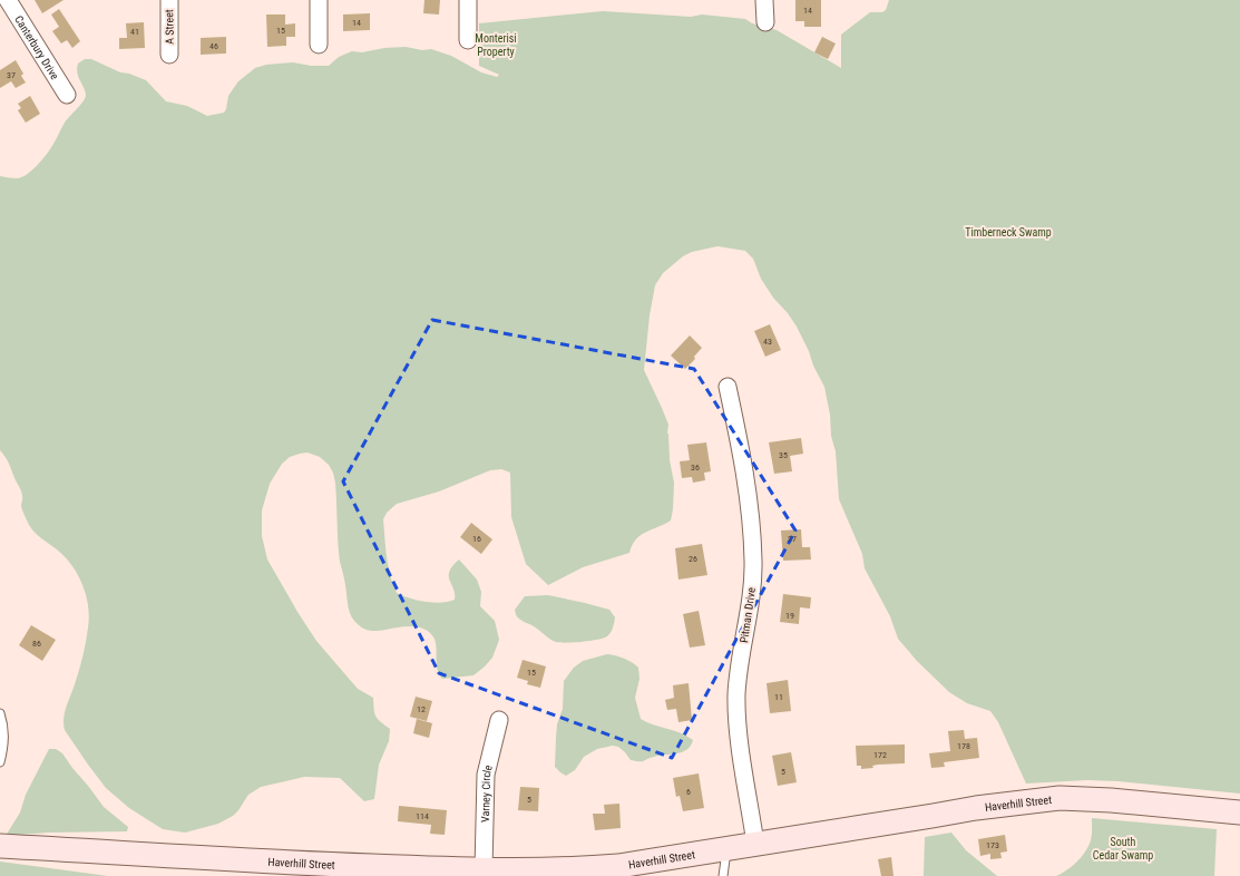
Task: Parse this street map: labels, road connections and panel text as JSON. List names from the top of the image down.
{
  "streets": {
    "street": [
      "A Street",
      "Canterbury Drive",
      "Pitman Drive",
      "Varney Circle",
      "Haverhill Street"
    ]
  },
  "crossings": [
    ["Pitman Drive", "Haverhill Street"],
    ["Varney Circle", "Haverhill Street"]
  ],
  "parks": ["Monterisi Property", "Timberneck Swamp", "South Cedar Swamp"],
  "house_numbers": [
    "14",
    "14",
    "15",
    "41",
    "46",
    "37",
    "43",
    "35",
    "36",
    "16",
    "27",
    "26",
    "19",
    "86",
    "15",
    "11",
    "12",
    "178",
    "172",
    "5",
    "6",
    "5",
    "114",
    "173"
  ]
}
